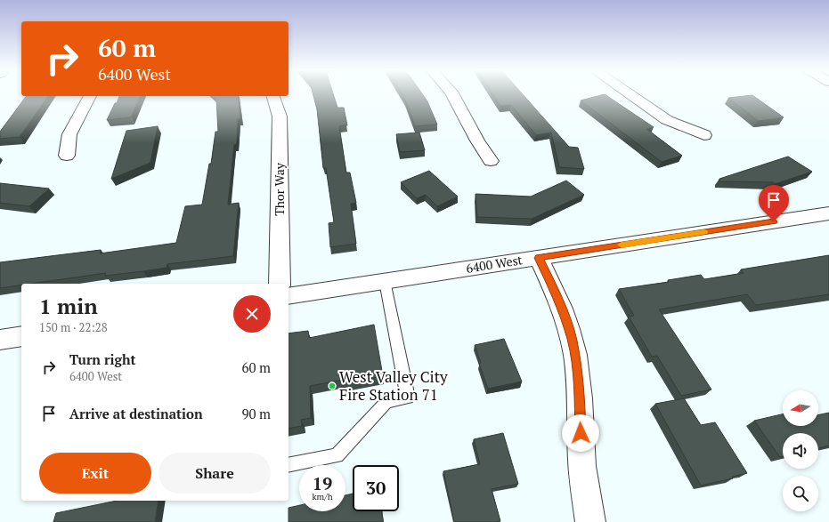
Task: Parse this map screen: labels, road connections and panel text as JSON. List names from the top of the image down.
{
  "streets": {
    "street": ["Thor Way", "6400 West"]
  },
  "places": ["West Valley City Fire Station 71"],
  "north": "left",
  "page": {
    "turn": ["60 m", "6400 West"],
    "heading": ["1 min", "150 m · 22:28"],
    "list": [
      {
        "name": "Turn right",
        "note": "6400 West",
        "value": "60 m"
      },
      {
        "name": "Arrive at destination",
        "value": "90 m"
      }
    ],
    "buttons": ["Exit", "Share"],
    "speed": "19 km/h",
    "limit": "30"
  }
}
